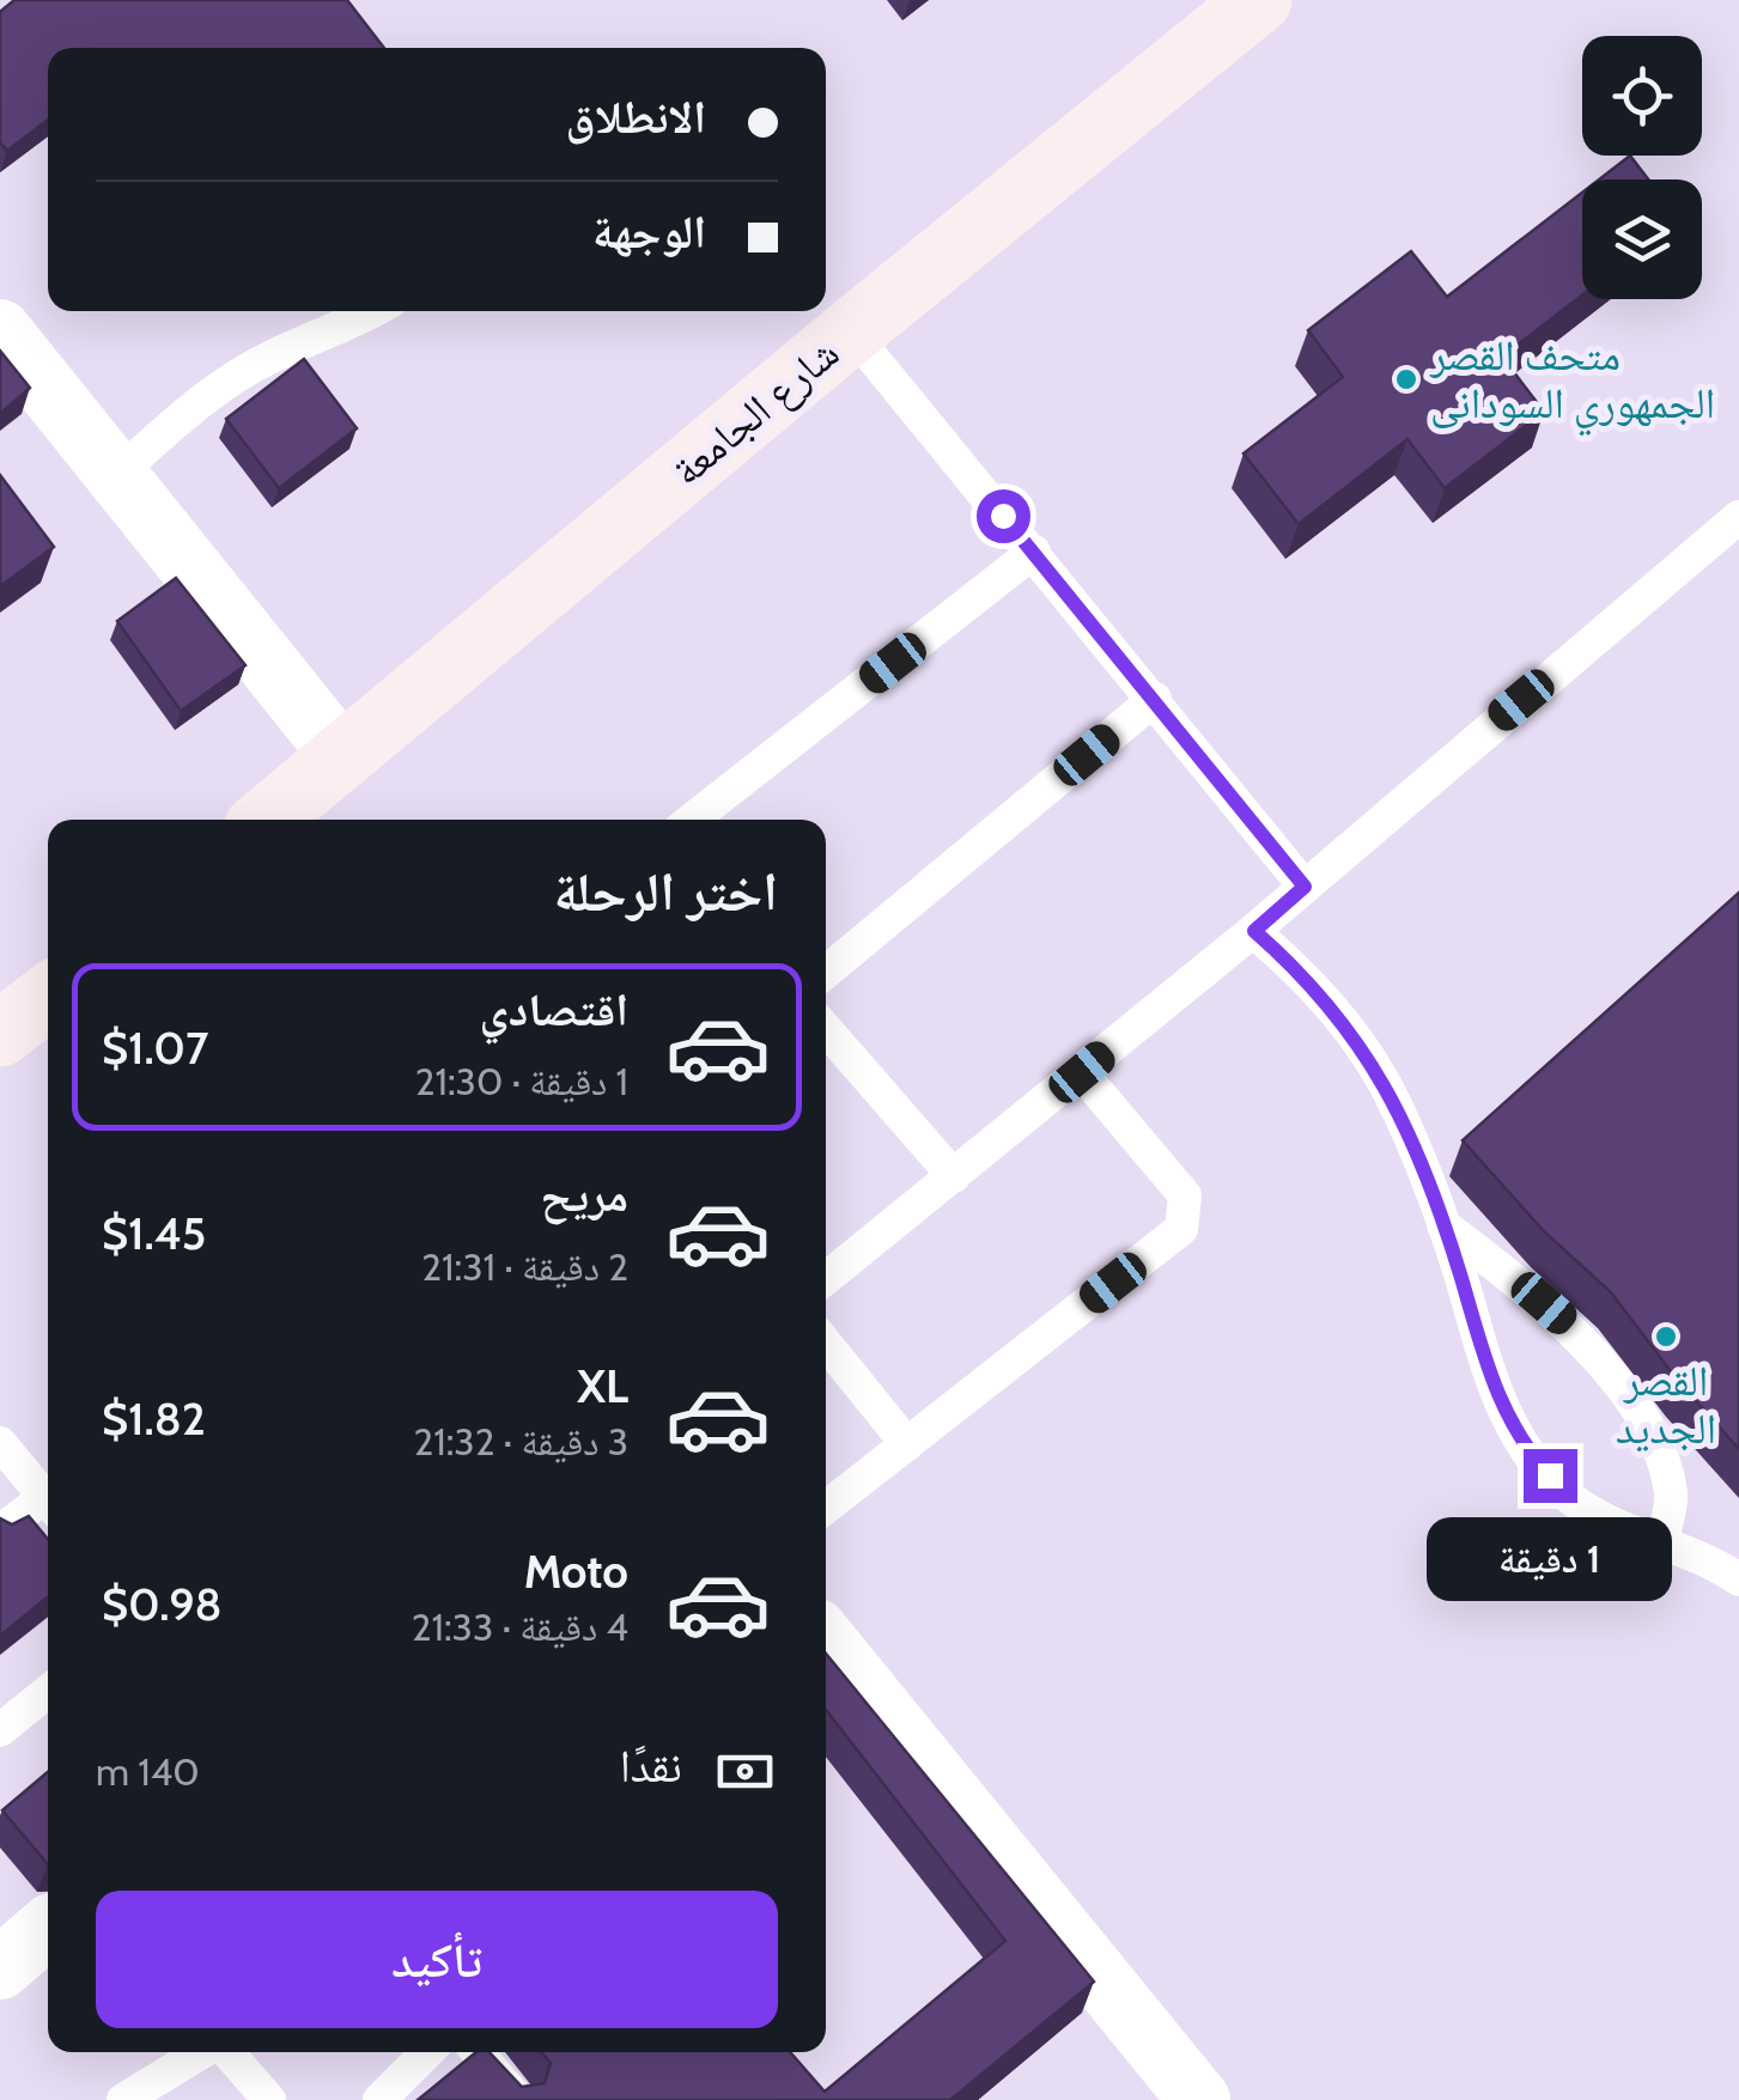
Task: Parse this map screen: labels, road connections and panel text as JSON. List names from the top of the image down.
{
  "streets": {
    "main road": ["شارع الجامعة"]
  },
  "places": ["متحف القصر الجمهوري السودانى", "القصر الجديد"],
  "page": {
    "banner": ["الانطلاق", "الوجهة"],
    "heading": "اختر الرحلة",
    "list": [
      {
        "name": "اقتصادي",
        "note": "1 دقيقة · 21:30",
        "value": "$1.07"
      },
      {
        "name": "مريح",
        "note": "2 دقيقة · 21:31",
        "value": "$1.45"
      },
      {
        "name": "XL",
        "note": "3 دقيقة · 21:32",
        "value": "$1.82"
      },
      {
        "name": "Moto",
        "note": "4 دقيقة · 21:33",
        "value": "$0.98"
      }
    ],
    "bubble": "1 دقيقة",
    "pay": ["نقدًا", "140 m"],
    "buttons": "تأكيد"
  }
}
